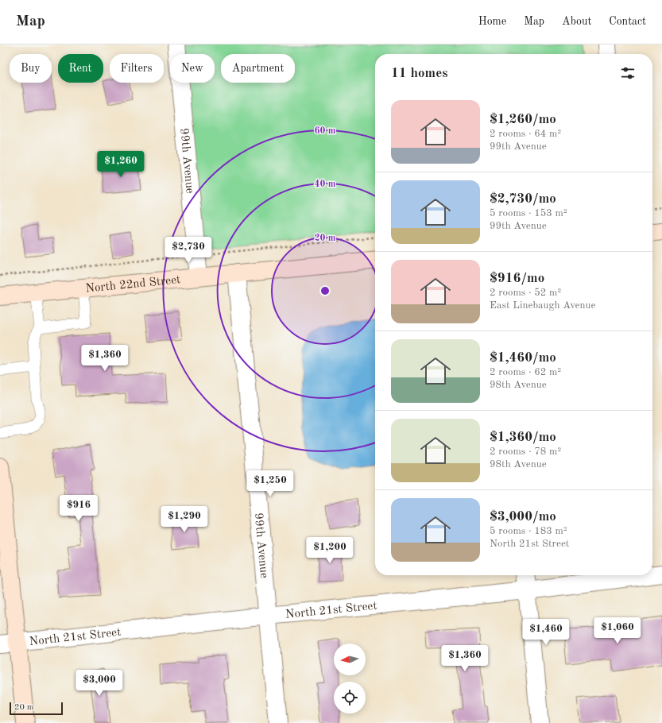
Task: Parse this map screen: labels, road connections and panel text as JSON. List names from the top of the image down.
{
  "streets": {
    "street": ["99th Avenue", "North 22nd Street", "North 21st Street"]
  },
  "crossings": [
    ["99th Avenue", "North 22nd Street"],
    ["99th Avenue", "North 21st Street"]
  ],
  "scale_bar": "20 m",
  "north": "left",
  "page": {
    "header": "Map",
    "nav": [
      "Home",
      "Map",
      "About",
      "Contact"
    ],
    "chip": [
      "Buy",
      "Rent",
      "Filters",
      "New",
      "Apartment"
    ],
    "heading": "11 homes",
    "list": [
      {
        "name": "$1,260/mo",
        "note": "2 rooms · 64 m² · 99th Avenue"
      },
      {
        "name": "$2,730/mo",
        "note": "5 rooms · 153 m² · 99th Avenue"
      },
      {
        "name": "$916/mo",
        "note": "2 rooms · 52 m² · East Linebaugh Avenue"
      },
      {
        "name": "$1,460/mo",
        "note": "2 rooms · 62 m² · 98th Avenue"
      },
      {
        "name": "$1,360/mo",
        "note": "2 rooms · 78 m² · 98th Avenue"
      },
      {
        "name": "$3,000/mo",
        "note": "5 rooms · 183 m² · North 21st Street"
      }
    ],
    "price": [
      "$1,260",
      "$2,730",
      "$1,360",
      "$1,250",
      "$916",
      "$1,290",
      "$1,200",
      "$1,060",
      "$1,460",
      "$1,360",
      "$3,000"
    ],
    "scale": "20 m"
  },
  "rings": ["60 m", "40 m", "20 m"]
}
